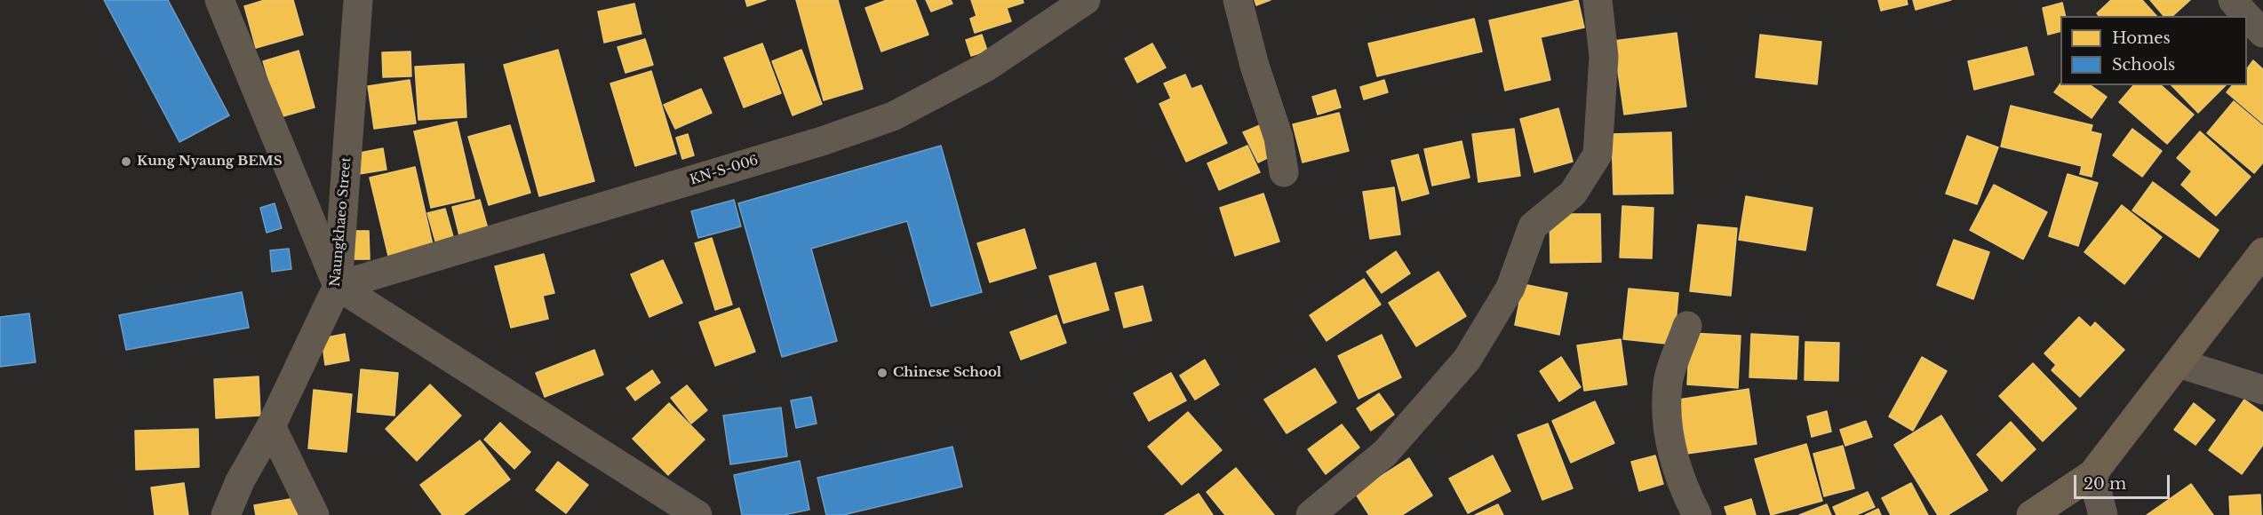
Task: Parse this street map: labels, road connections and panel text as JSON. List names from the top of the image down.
{
  "streets": {
    "street": ["KN-S-006", "Naungkhaeo Street"]
  },
  "crossings": [
    ["KN-S-006", "Naungkhaeo Street"]
  ],
  "places": ["Kung Nyaung BEMS", "Chinese School"],
  "legend": ["Homes", "Schools"],
  "scale_bar": "20 m"
}
